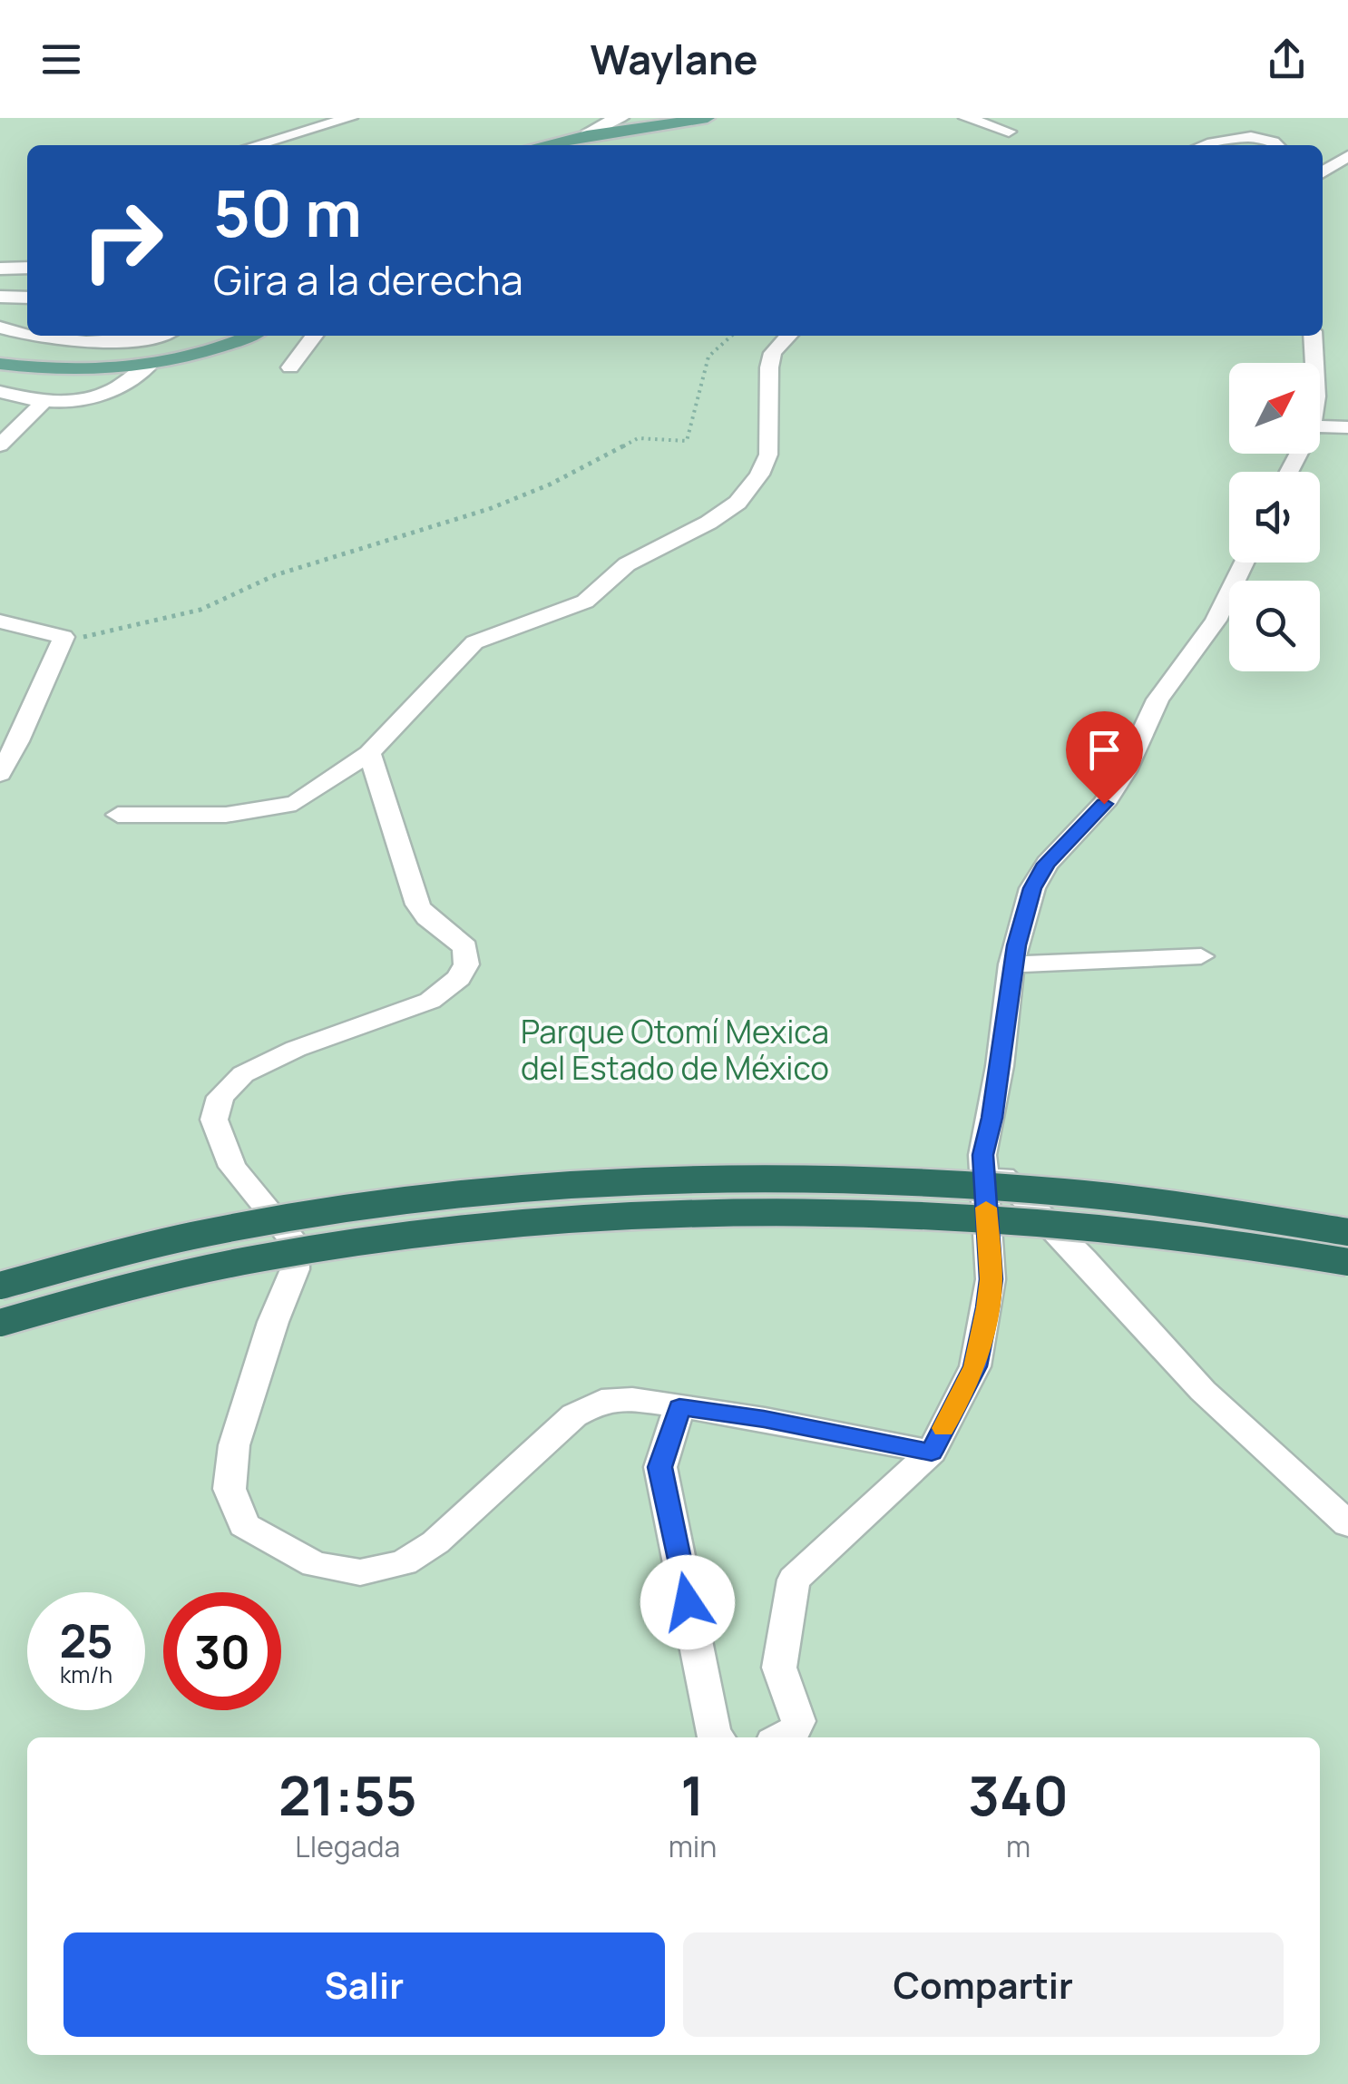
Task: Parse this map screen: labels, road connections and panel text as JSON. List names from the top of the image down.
{
  "parks": ["Parque Otomí Mexica del Estado de México"],
  "north": "top right",
  "page": {
    "header": "Waylane",
    "turn": ["50 m", "Gira a la derecha"],
    "speed": "25 km/h",
    "limit": "30",
    "eta": [
      "21:55",
      "Llegada",
      "1",
      "min",
      "340",
      "m"
    ],
    "buttons": ["Salir", "Compartir"]
  }
}
